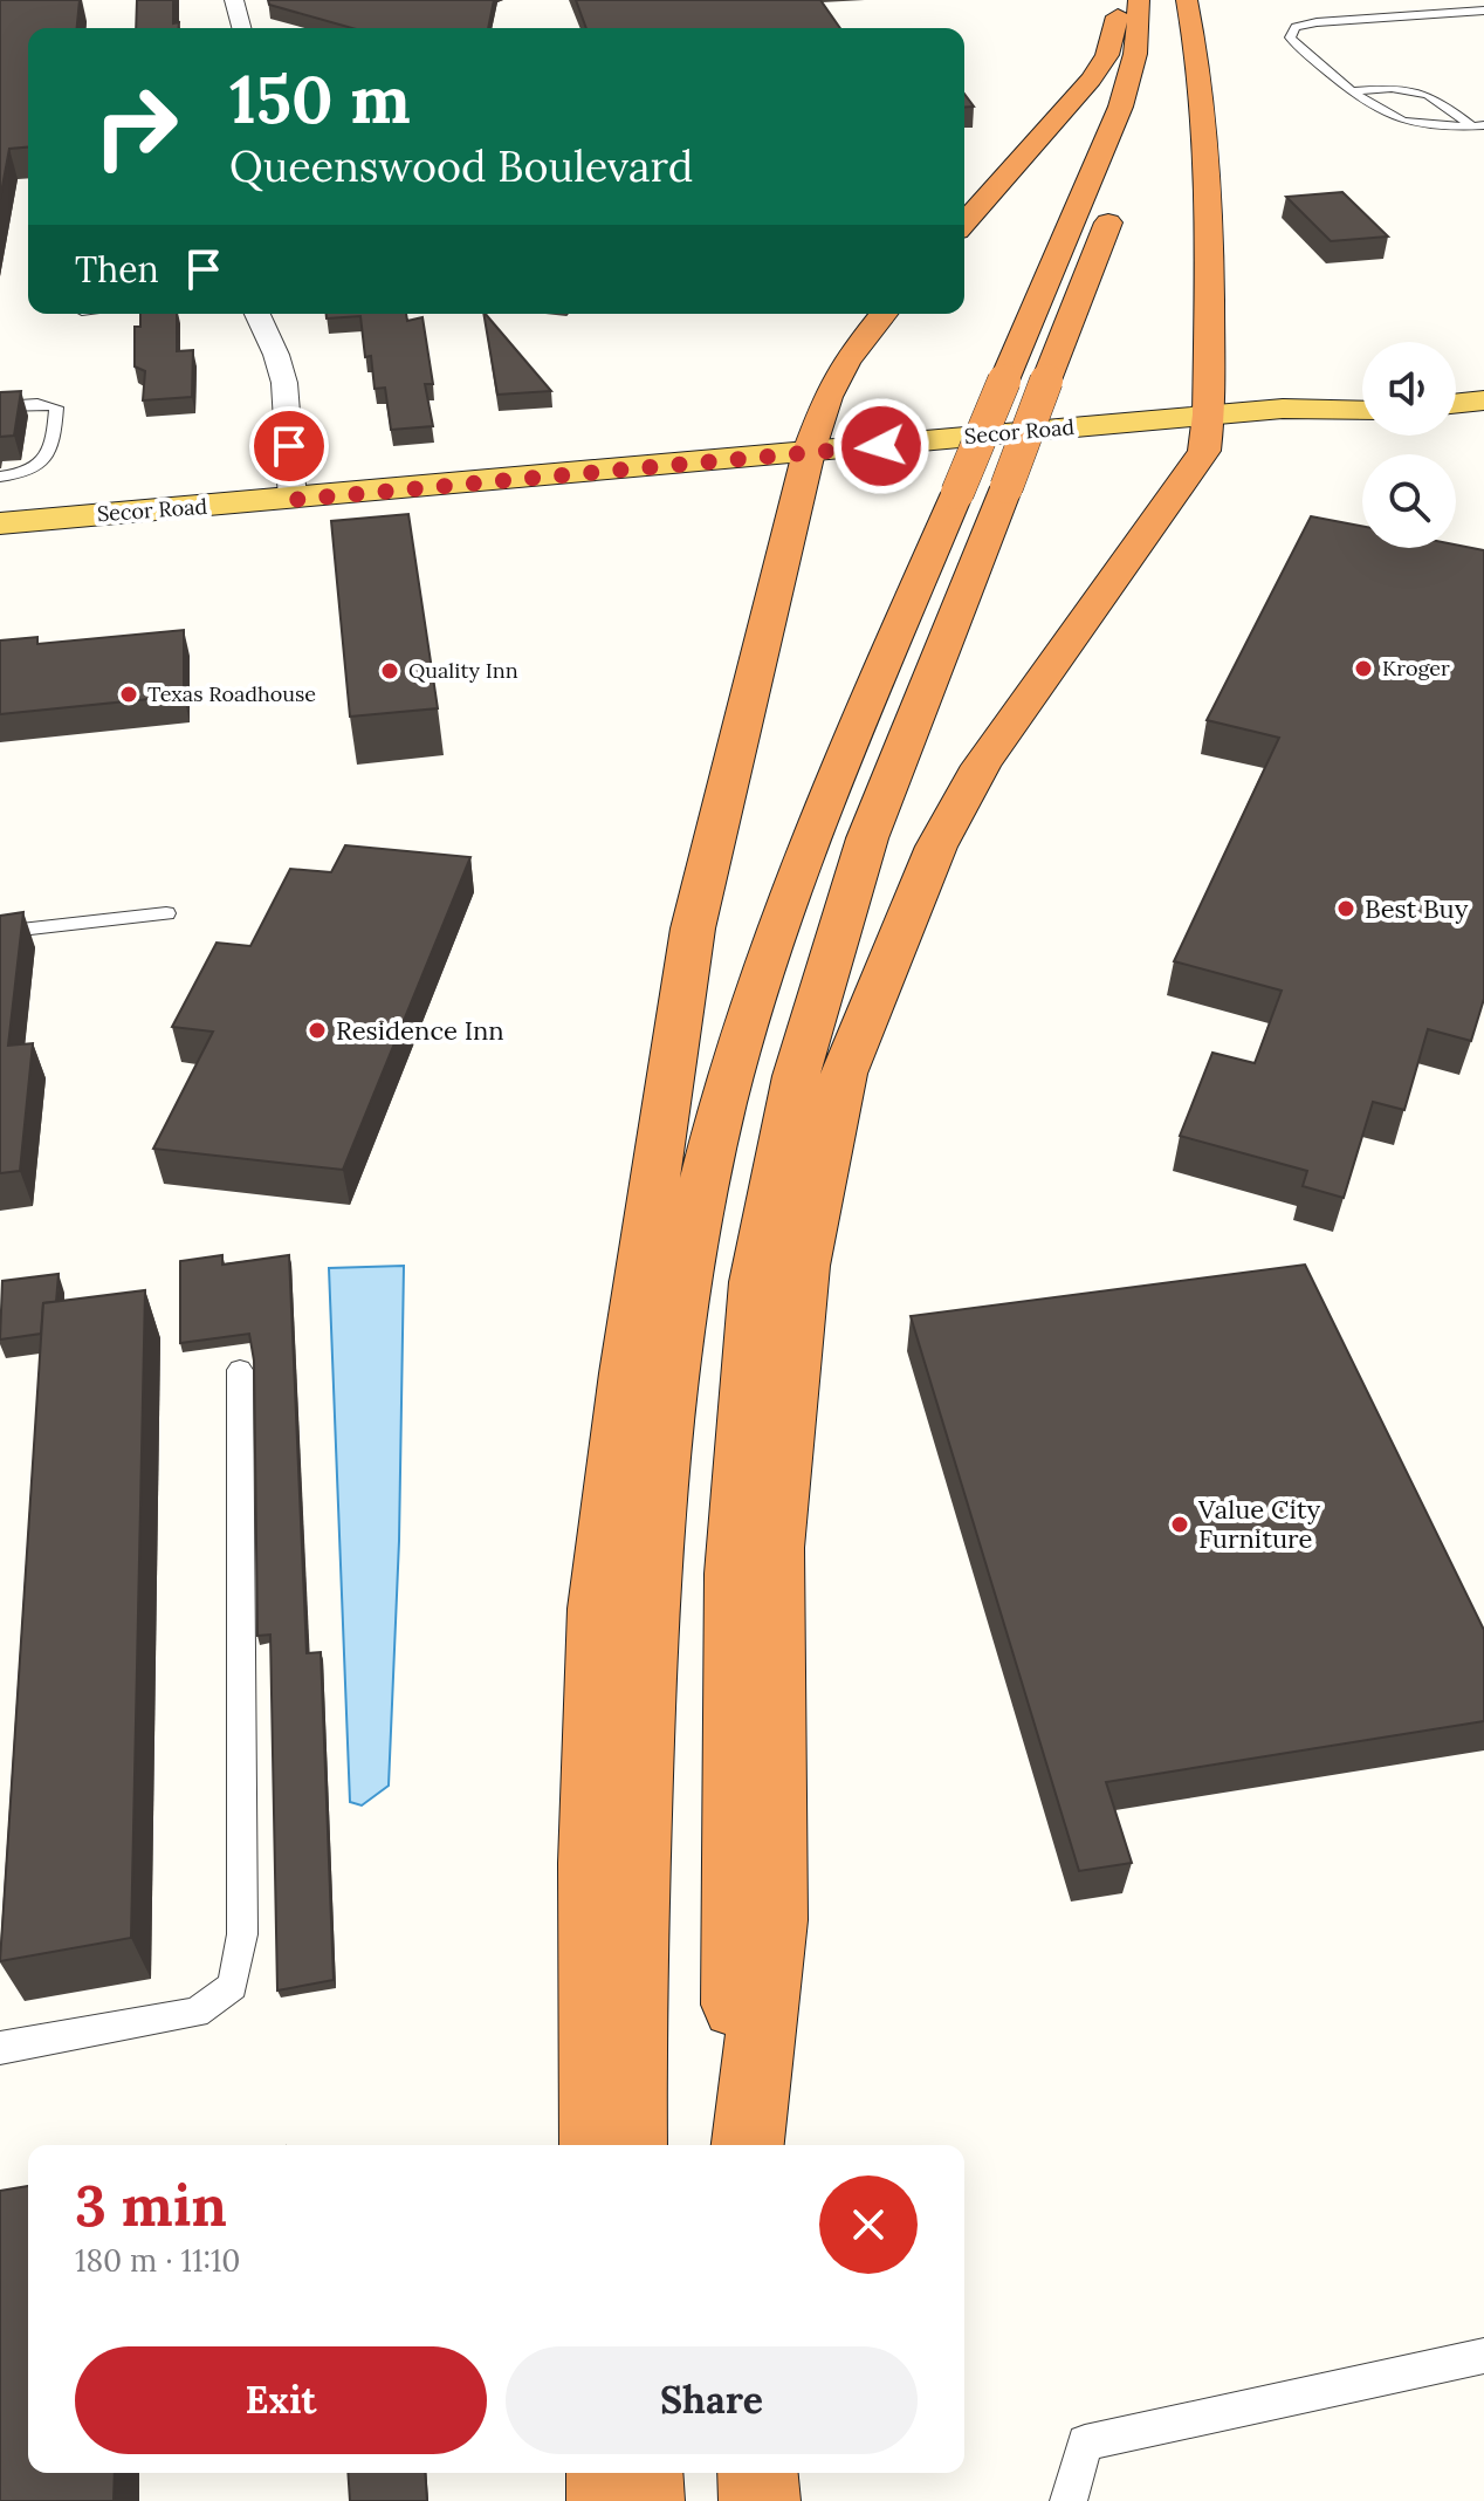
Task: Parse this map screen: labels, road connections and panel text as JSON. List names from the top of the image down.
{
  "streets": {
    "main road": ["Secor Road"]
  },
  "places": [
    "Kroger",
    "Quality Inn",
    "Texas Roadhouse",
    "Best Buy",
    "Residence Inn",
    "Value City Furniture"
  ],
  "page": {
    "turn": ["150 m", "Queenswood Boulevard"],
    "then": "Then",
    "heading": ["3 min", "180 m · 11:10"],
    "buttons": ["Exit", "Share"]
  }
}
